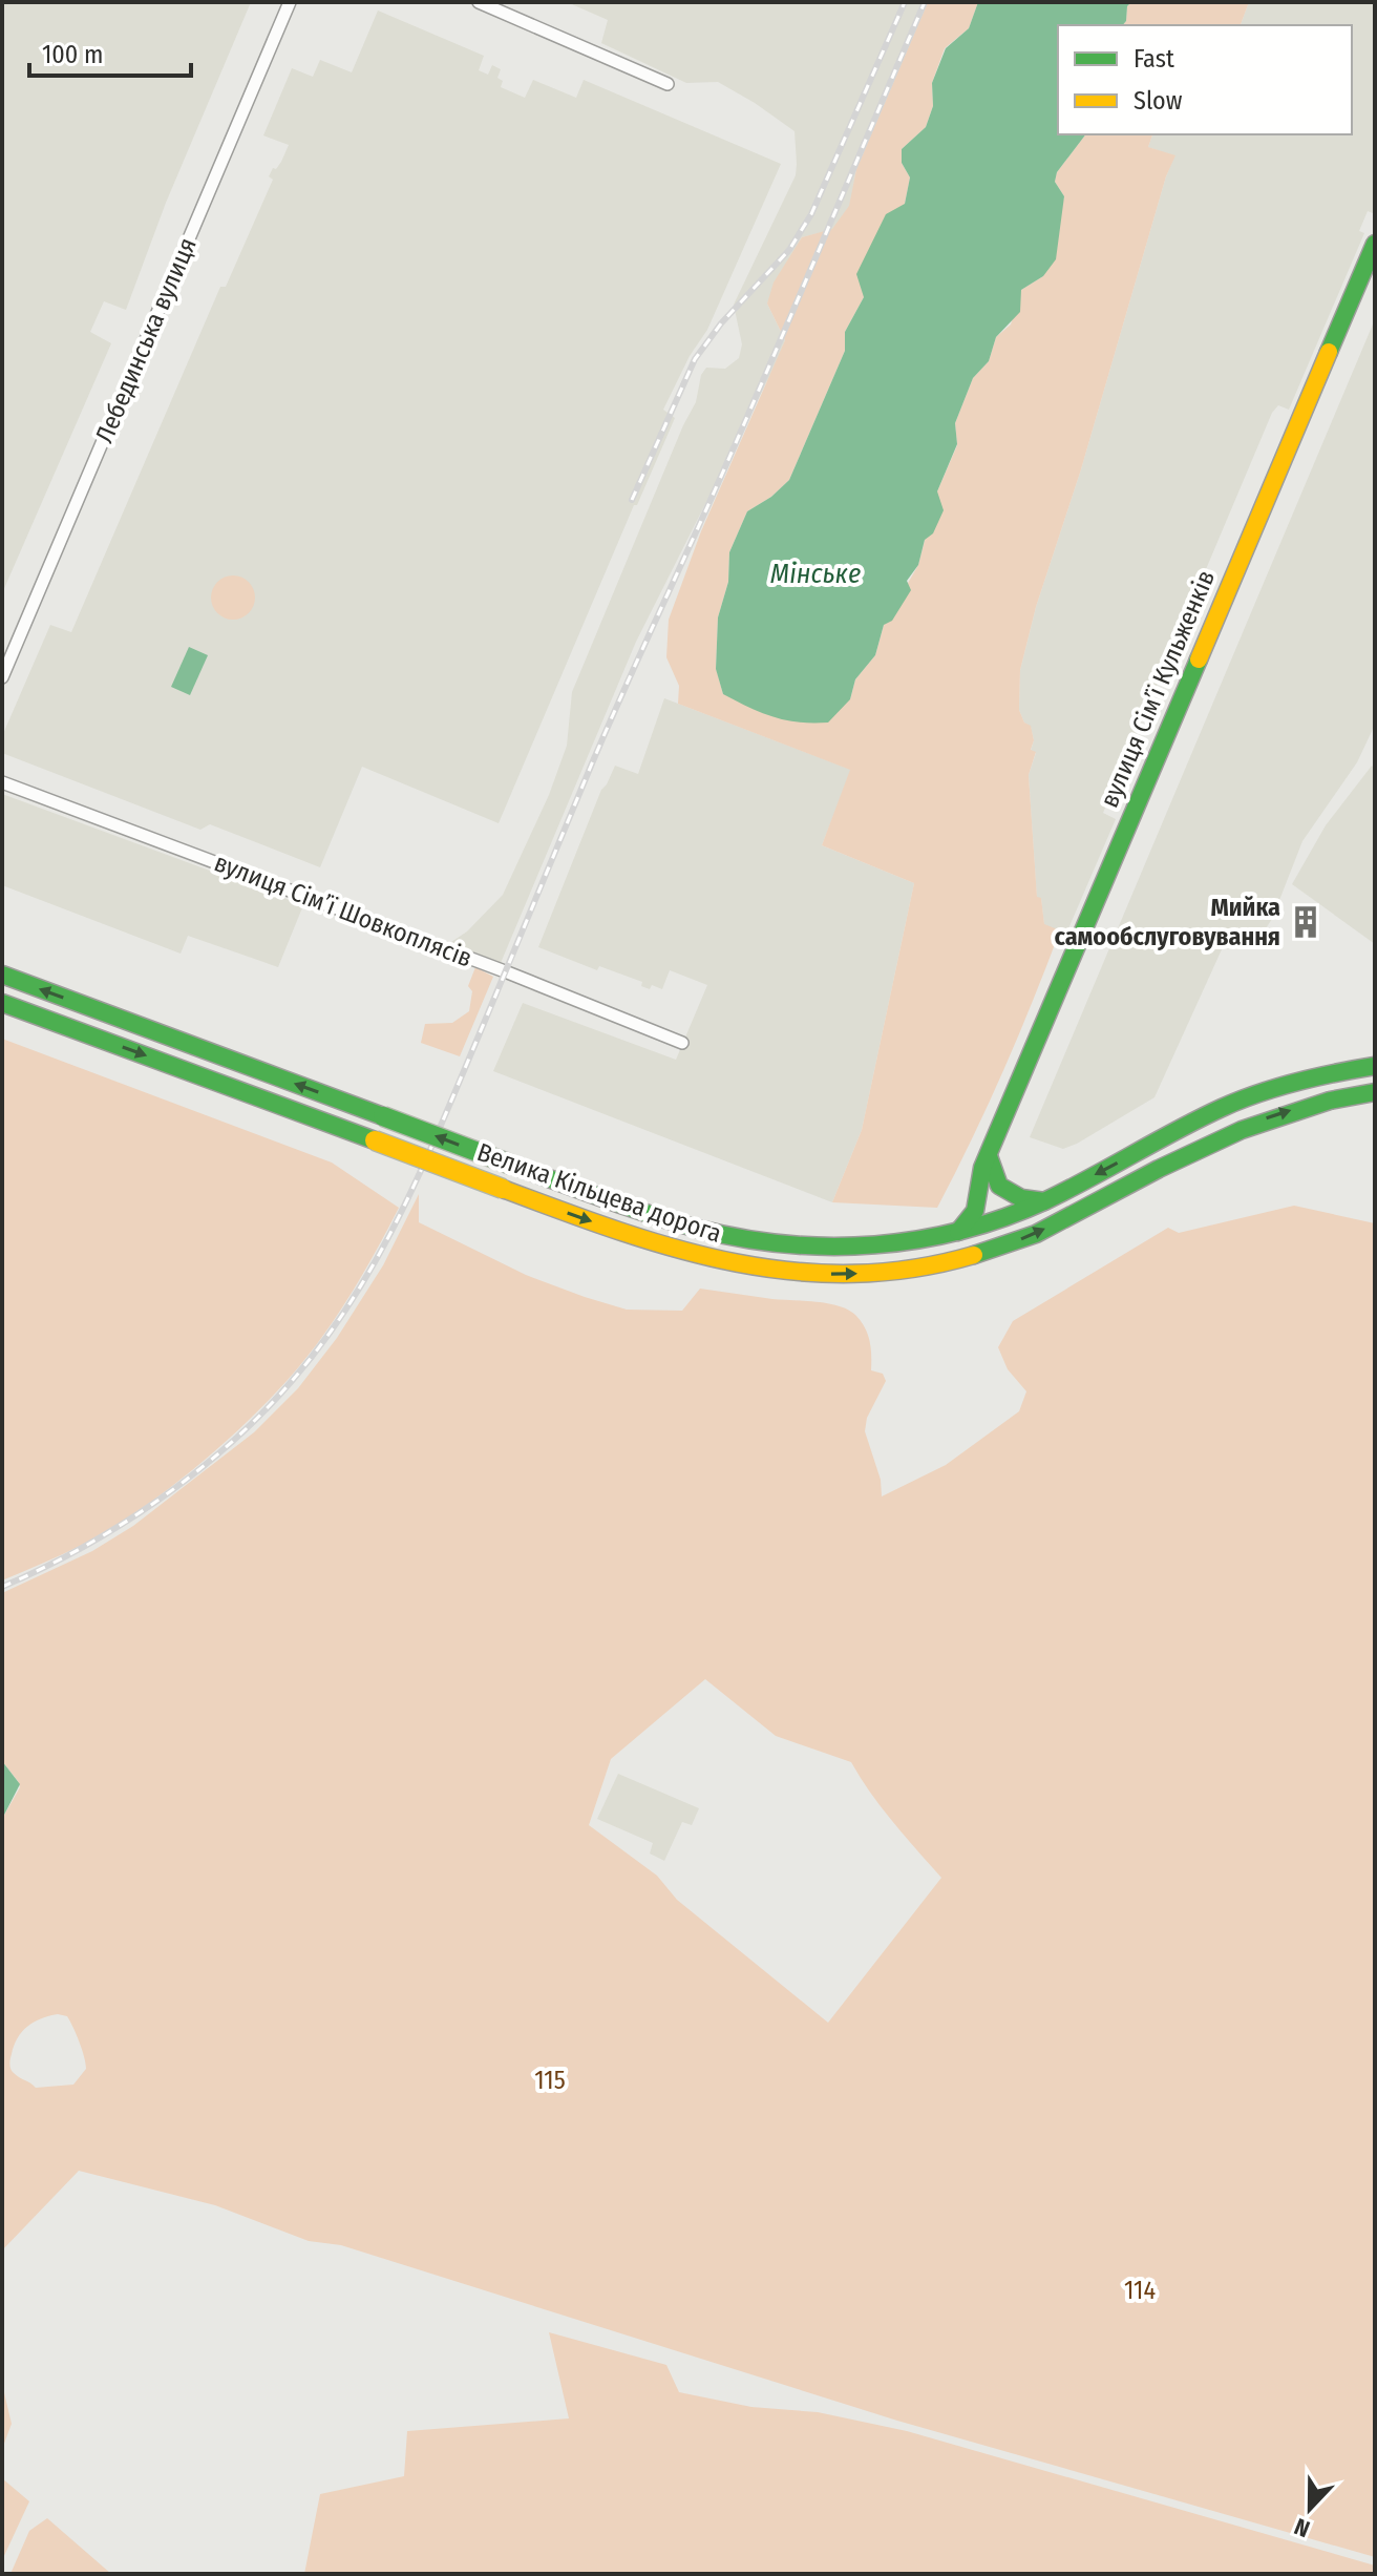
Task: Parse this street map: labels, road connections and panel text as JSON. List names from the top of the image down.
{
  "streets": {
    "main road": ["вулиця Сімʼї Кульженків", "Велика Кільцева дорога"],
    "street": ["Лебединська вулиця", "вулиця Сімʼї Шовкоплясів"]
  },
  "crossings": [
    ["вулиця Сімʼї Кульженків", "Велика Кільцева дорога"]
  ],
  "water": ["Мінське"],
  "parks": ["115", "114"],
  "places": {
    "building": ["Мийка самообслуговування"]
  },
  "legend": ["Fast", "Slow"],
  "scale_bar": "100 m",
  "north": "bottom"
}
